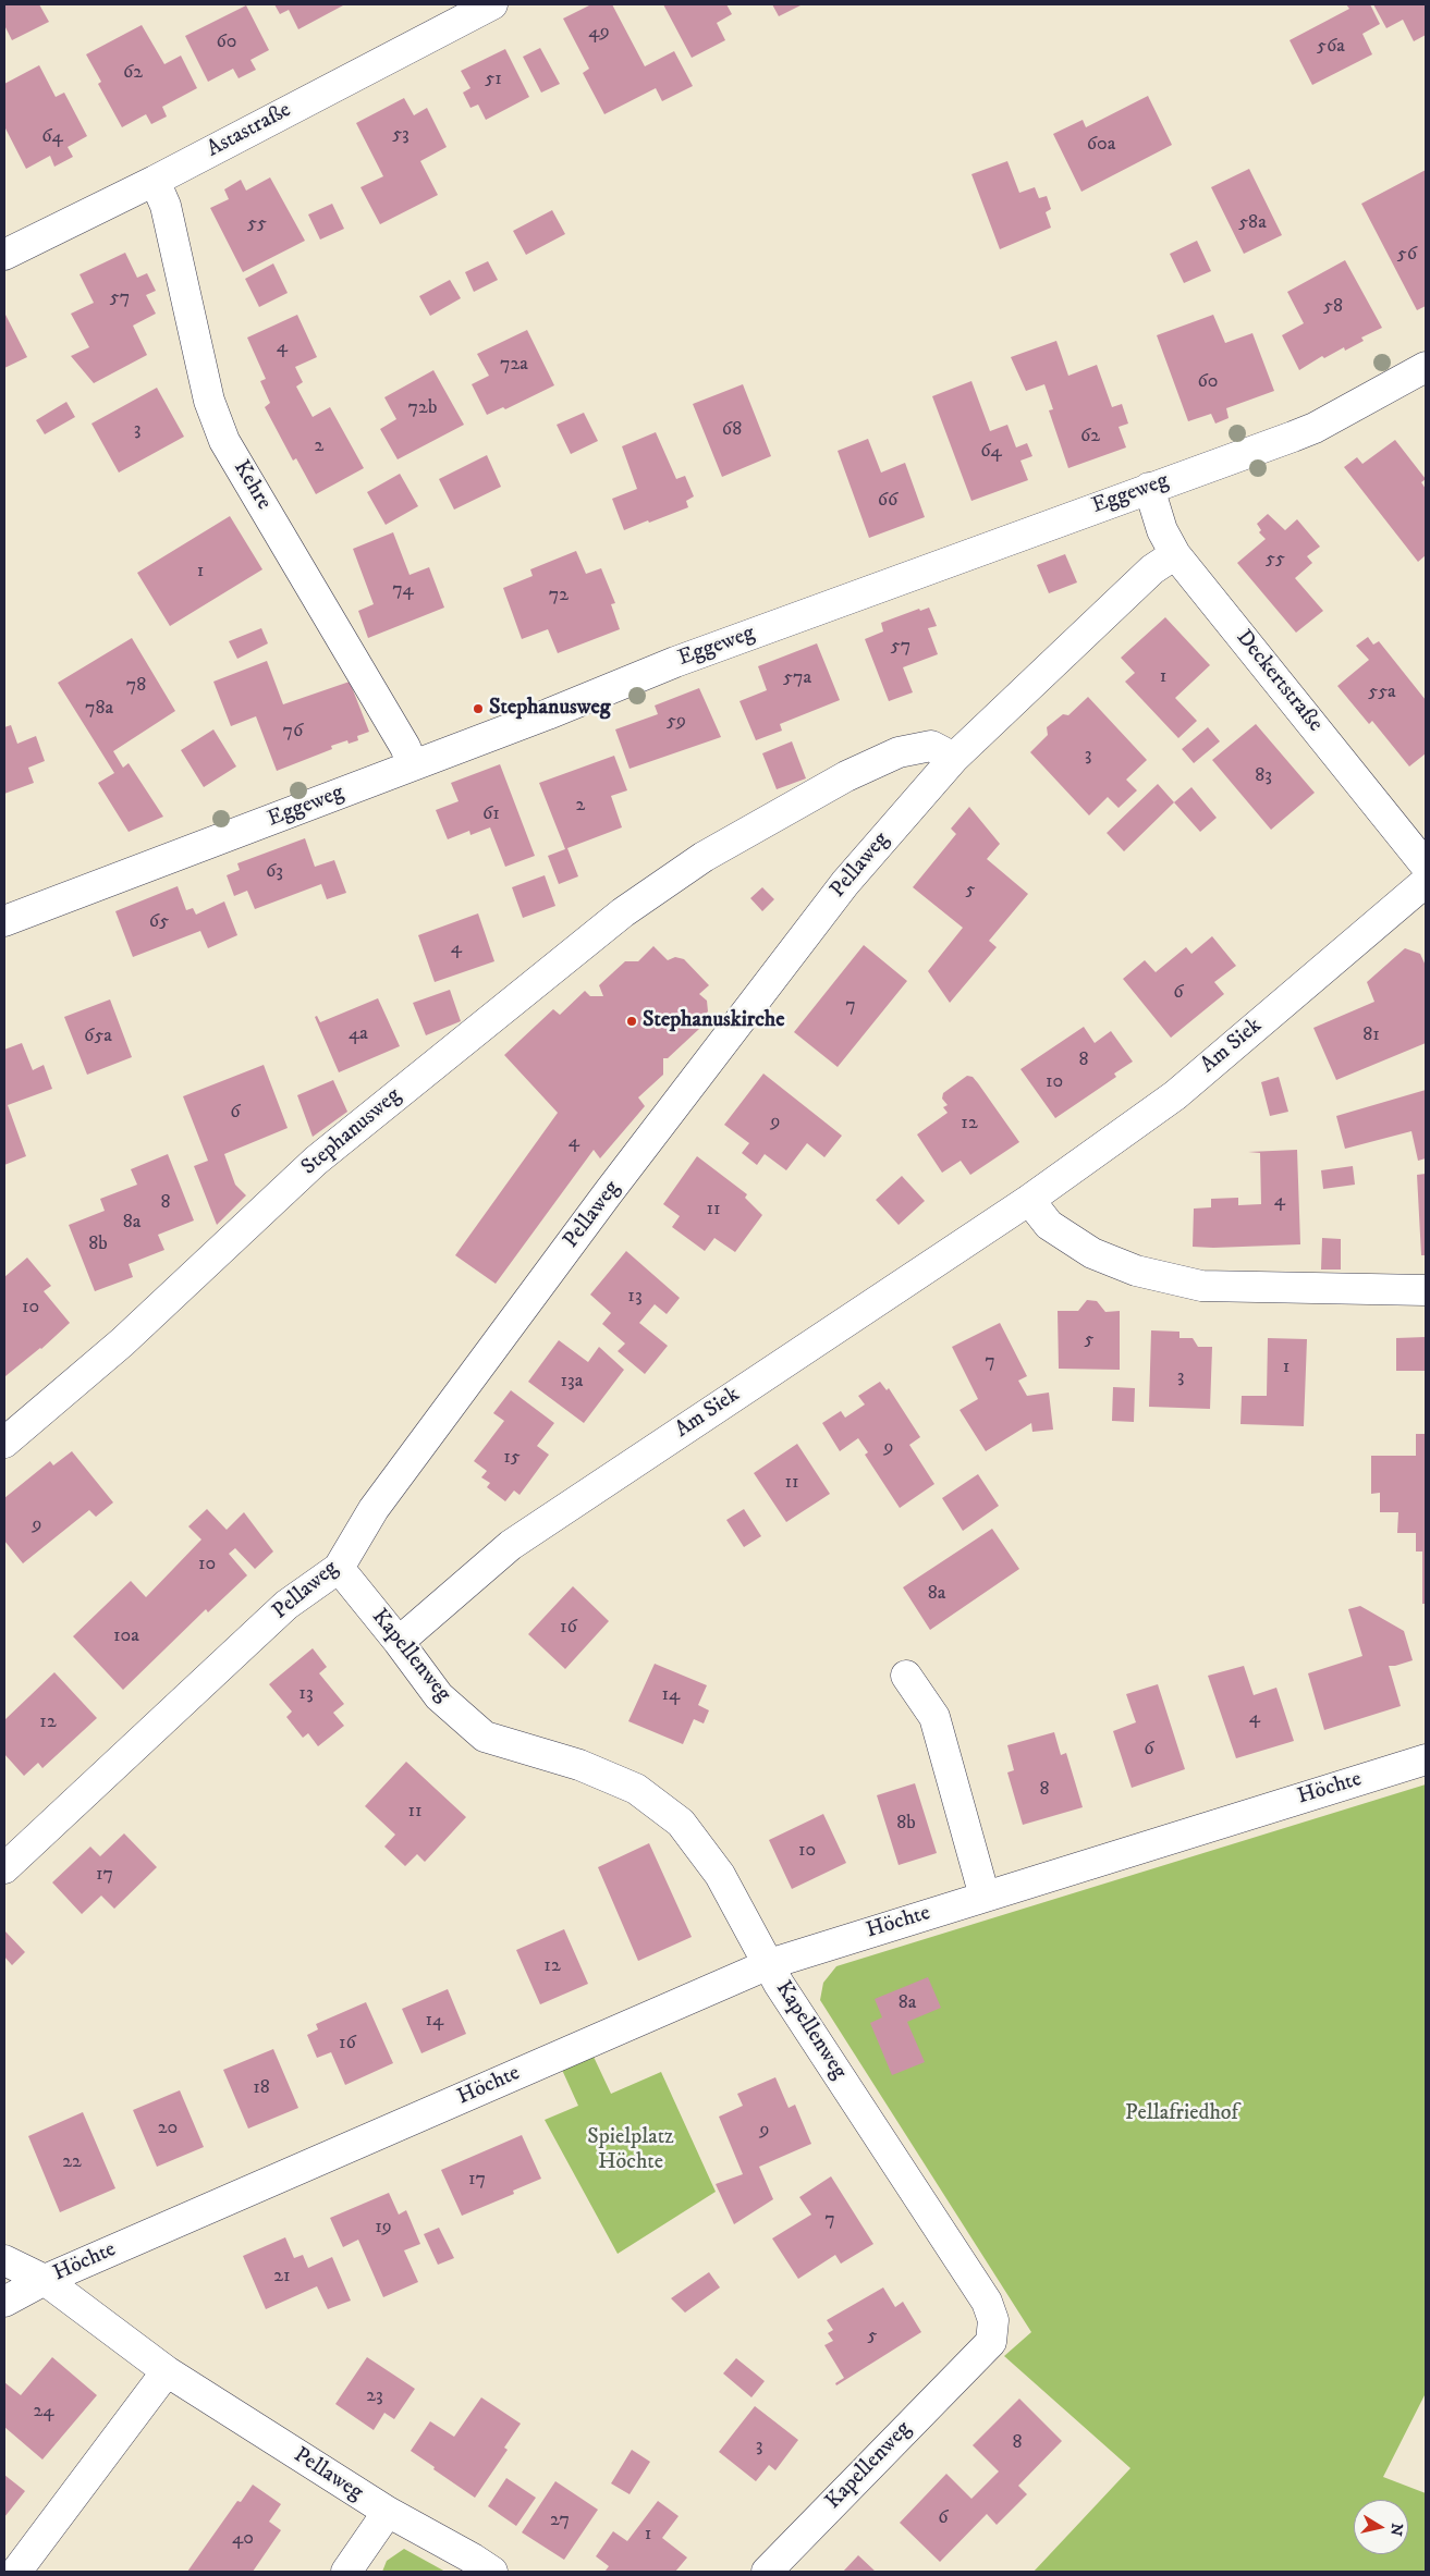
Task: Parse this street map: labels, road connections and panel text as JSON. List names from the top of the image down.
{
  "streets": {
    "street": [
      "Astastraße",
      "Kehre",
      "Eggeweg",
      "Deckertstraße",
      "Pellaweg",
      "Am Siek",
      "Stephanusweg",
      "Kapellenweg",
      "Höchte"
    ]
  },
  "crossings": [
    ["Astastraße", "Kehre"],
    ["Kehre", "Eggeweg"],
    ["Eggeweg", "Deckertstraße"],
    ["Deckertstraße", "Pellaweg"],
    ["Pellaweg", "Stephanusweg"],
    ["Pellaweg", "Kapellenweg"],
    ["Pellaweg", "Höchte"],
    ["Am Siek", "Kapellenweg"],
    ["Kapellenweg", "Höchte"]
  ],
  "parks": ["Pellafriedhof", "Spielplatz Höchte"],
  "places": ["Stephanusweg", "Stephanuskirche"],
  "house_numbers": [
    "49",
    "60",
    "56a",
    "62",
    "51",
    "53",
    "64",
    "60a",
    "58a",
    "55",
    "56",
    "57",
    "58",
    "4",
    "72a",
    "60",
    "72b",
    "3",
    "68",
    "62",
    "2",
    "64",
    "66",
    "55",
    "1",
    "74",
    "72",
    "57",
    "1",
    "57a",
    "78",
    "55a",
    "78a",
    "59",
    "76",
    "3",
    "83",
    "2",
    "61",
    "63",
    "5",
    "65",
    "4",
    "6",
    "7",
    "4a",
    "81",
    "65a",
    "8",
    "10",
    "6",
    "9",
    "12",
    "4",
    "4",
    "8",
    "11",
    "8a",
    "8b",
    "13",
    "10",
    "5",
    "7",
    "1",
    "3",
    "13a",
    "9",
    "15",
    "11",
    "9",
    "10",
    "8a",
    "16",
    "10a",
    "13",
    "14",
    "4",
    "12",
    "6",
    "8",
    "11",
    "8b",
    "10",
    "17",
    "12",
    "8a",
    "14",
    "16",
    "18",
    "20",
    "9",
    "22",
    "17",
    "7",
    "19",
    "21",
    "5",
    "23",
    "24",
    "8",
    "3",
    "6",
    "27",
    "1",
    "40"
  ],
  "north": "right"
}
